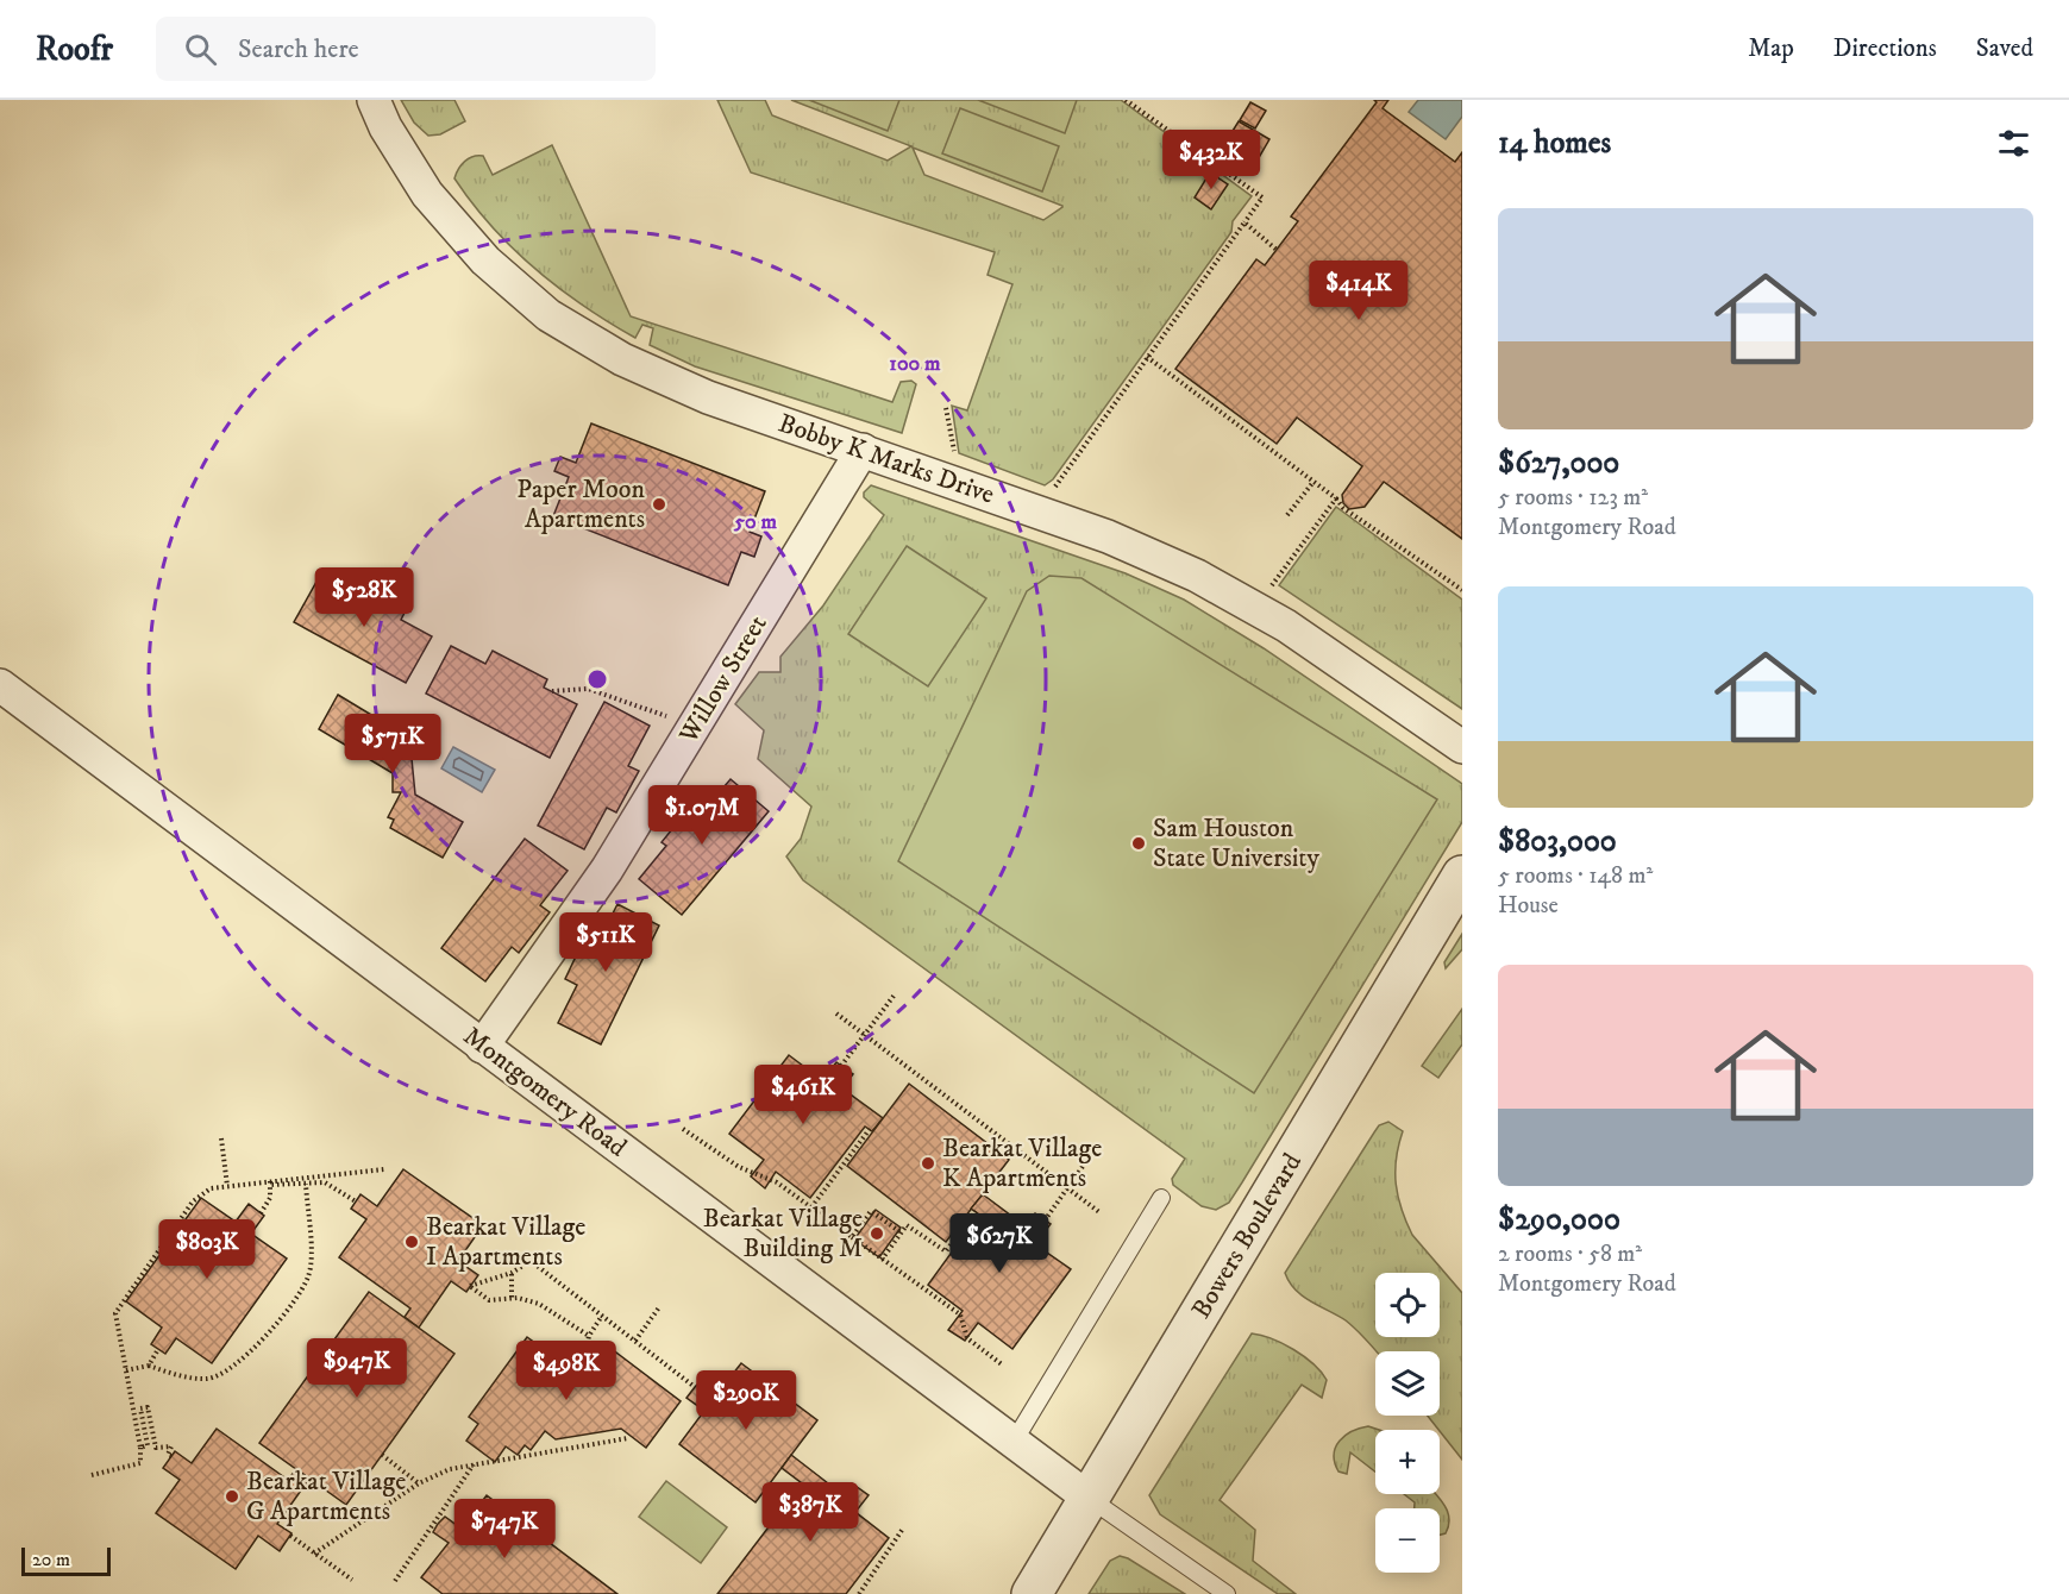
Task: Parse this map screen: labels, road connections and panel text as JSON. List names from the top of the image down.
{
  "streets": {
    "street": [
      "Bobby K Marks Drive",
      "Willow Street",
      "Montgomery Road",
      "Bowers Boulevard"
    ]
  },
  "crossings": [
    ["Bobby K Marks Drive", "Willow Street"],
    ["Willow Street", "Montgomery Road"],
    ["Montgomery Road", "Bowers Boulevard"]
  ],
  "places": [
    "Paper Moon Apartments",
    "Sam Houston State University",
    "Bearkat Village K Apartments",
    "Bearkat Village Building M",
    "Bearkat Village I Apartments",
    "Bearkat Village G Apartments"
  ],
  "scale_bar": "20 m",
  "page": {
    "header": "Roofr",
    "search": "Search here",
    "nav": ["Map", "Directions", "Saved"],
    "heading": "14 homes",
    "price": [
      "$432K",
      "$414K",
      "$528K",
      "$571K",
      "$1.07M",
      "$511K",
      "$461K",
      "$627K",
      "$803K",
      "$947K",
      "$498K",
      "$290K",
      "$387K",
      "$747K"
    ],
    "list": [
      {
        "name": "$627,000",
        "note": "5 rooms · 123 m² · Montgomery Road"
      },
      {
        "name": "$803,000",
        "note": "5 rooms · 148 m² · House"
      },
      {
        "name": "$290,000",
        "note": "2 rooms · 58 m² · Montgomery Road"
      }
    ],
    "map_buttons": ["+", "−"],
    "scale": "20 m"
  },
  "rings": ["100 m", "50 m"]
}
